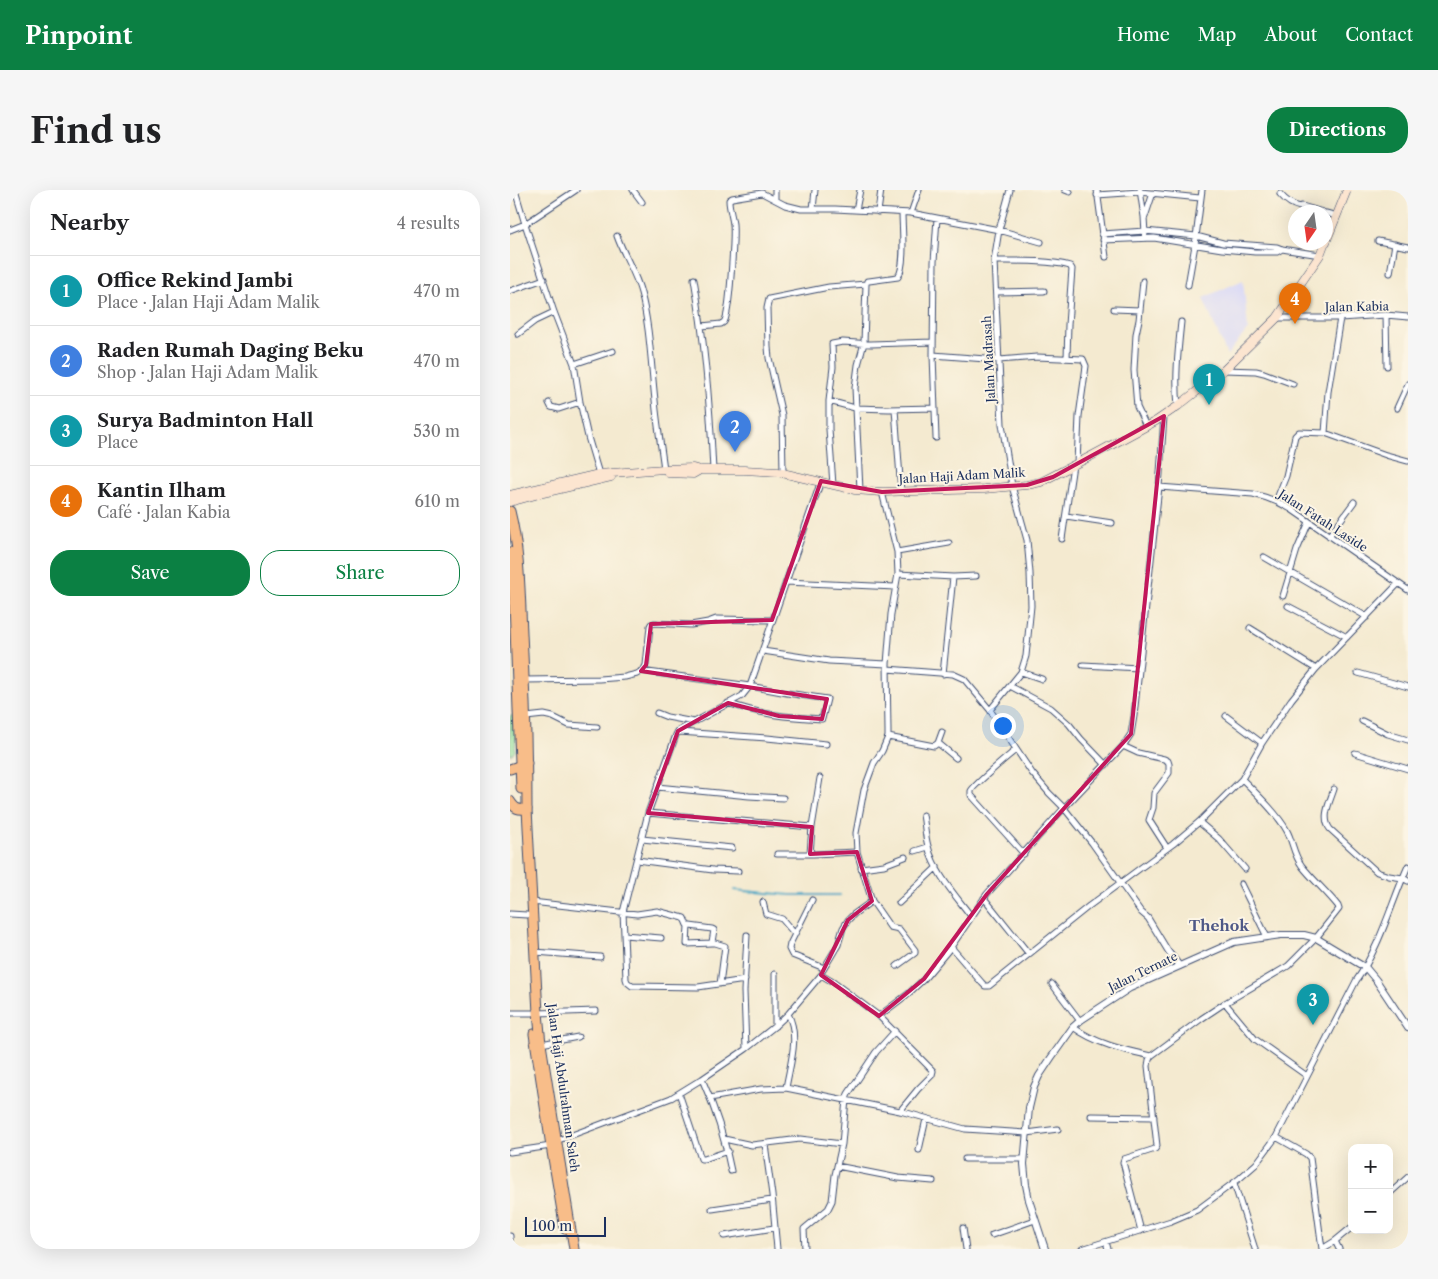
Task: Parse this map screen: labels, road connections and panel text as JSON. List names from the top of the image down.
{
  "streets": {
    "main road": ["Jalan Haji Adam Malik", "Jalan Haji Abdulrahman Saleh"],
    "street": [
      "Jalan Kabia",
      "Jalan Madrasah",
      "Jalan Fatah Laside",
      "Jalan Ternate"
    ]
  },
  "crossings": [
    ["Jalan Kabia", "Jalan Haji Adam Malik"],
    ["Jalan Madrasah", "Jalan Haji Adam Malik"]
  ],
  "districts": ["Thehok"],
  "scale_bar": "100 m",
  "north": "bottom",
  "page": {
    "header": "Pinpoint",
    "nav": [
      "Home",
      "Map",
      "About",
      "Contact"
    ],
    "buttons": [
      "Directions",
      ["Save", "Share"]
    ],
    "title": "Find us",
    "heading": ["Nearby", "4 results"],
    "list": [
      {
        "mark": "1",
        "name": "Office Rekind Jambi",
        "note": "Place · Jalan Haji Adam Malik",
        "value": "470 m"
      },
      {
        "mark": "2",
        "name": "Raden Rumah Daging Beku",
        "note": "Shop · Jalan Haji Adam Malik",
        "value": "470 m"
      },
      {
        "mark": "3",
        "name": "Surya Badminton Hall",
        "note": "Place",
        "value": "530 m"
      },
      {
        "mark": "4",
        "name": "Kantin Ilham",
        "note": "Café · Jalan Kabia",
        "value": "610 m"
      }
    ],
    "pins": [
      "4",
      "1",
      "2",
      "3"
    ],
    "map_buttons": ["+", "−"],
    "scale": "100 m"
  }
}
